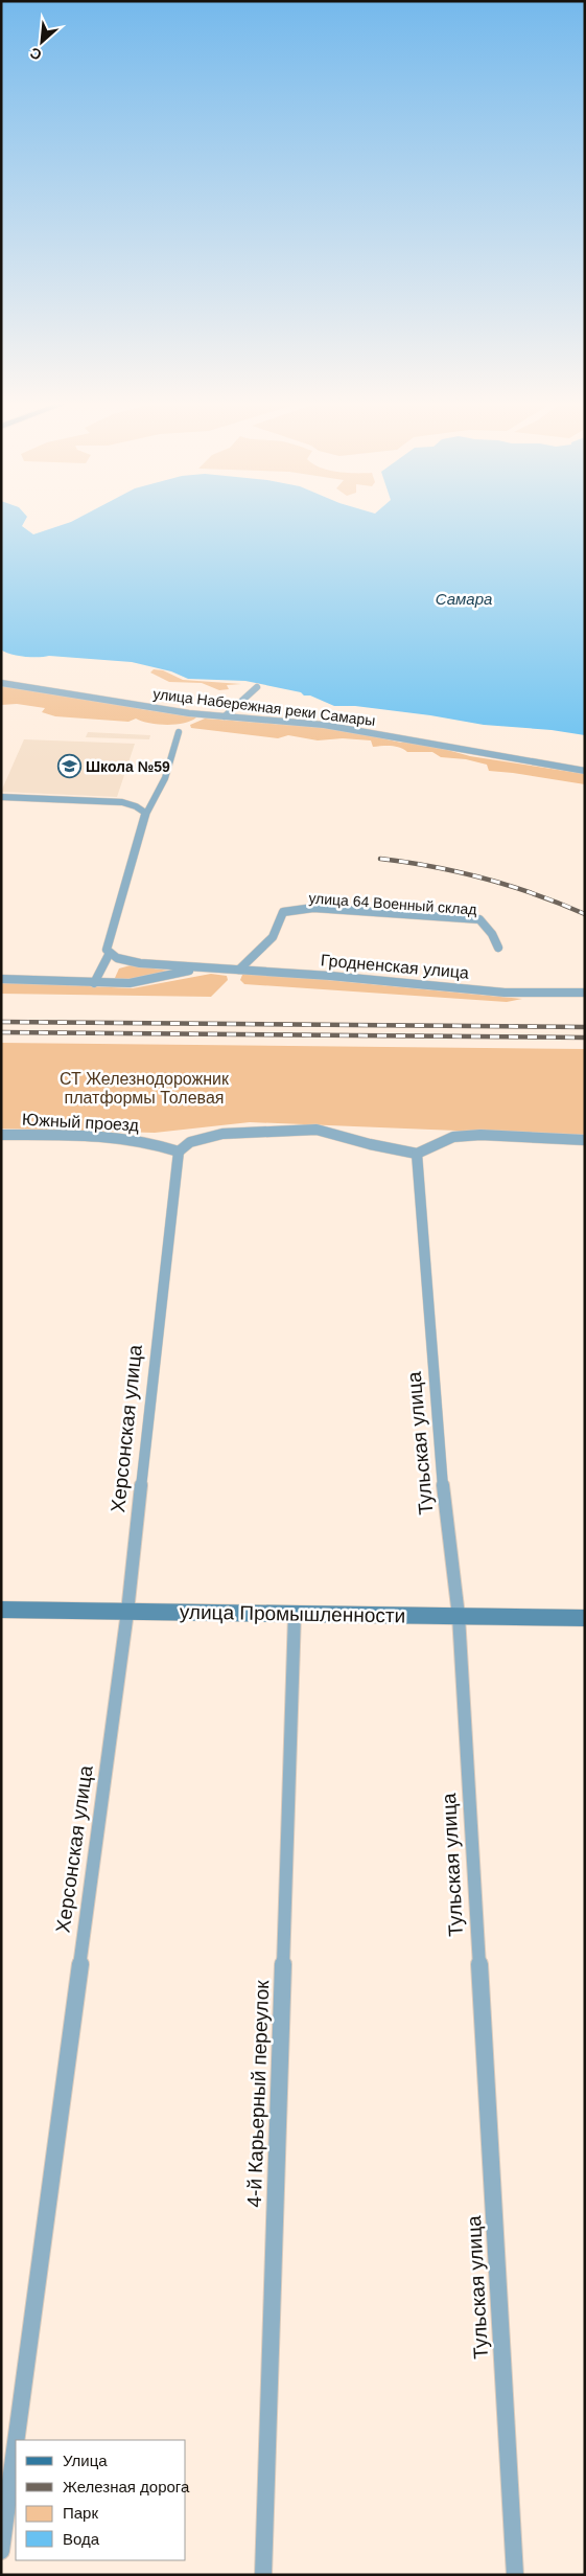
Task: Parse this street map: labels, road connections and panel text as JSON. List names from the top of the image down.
{
  "streets": {
    "main road": ["улица Промышленности"],
    "street": [
      "улица Набережная реки Самары",
      "улица 64 Военный склад",
      "Гродненская улица",
      "Южный проезд",
      "Херсонская улица",
      "Тульская улица",
      "4-й Карьерный переулок"
    ]
  },
  "crossings": [
    ["улица 64 Военный склад", "Гродненская улица"],
    ["Южный проезд", "Херсонская улица"],
    ["Херсонская улица", "улица Промышленности"],
    ["Тульская улица", "улица Промышленности"],
    ["улица Промышленности", "4-й Карьерный переулок"]
  ],
  "water": ["Самара"],
  "parks": ["СТ Железнодорожник платформы Толевая"],
  "places": {
    "school or university": ["Школа №59"]
  },
  "legend": [
    "Улица",
    "Железная дорога",
    "Парк",
    "Вода"
  ],
  "north": "bottom left"
}
